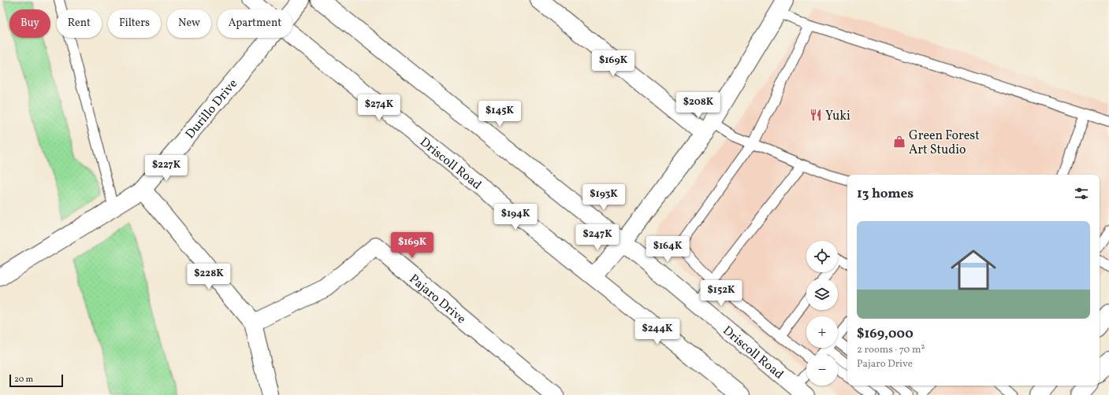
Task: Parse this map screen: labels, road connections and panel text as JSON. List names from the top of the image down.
{
  "streets": {
    "street": ["Durillo Drive", "Driscoll Road", "Pajaro Drive"]
  },
  "places": {
    "restaurant": ["Yuki"],
    "shop": ["Green Forest Art Studio"]
  },
  "scale_bar": "20 m",
  "page": {
    "chip": [
      "Buy",
      "Rent",
      "Filters",
      "New",
      "Apartment"
    ],
    "price": [
      "$169K",
      "$208K",
      "$274K",
      "$145K",
      "$227K",
      "$193K",
      "$194K",
      "$247K",
      "$169K",
      "$164K",
      "$228K",
      "$152K",
      "$244K"
    ],
    "heading": "13 homes",
    "list": [
      {
        "name": "$169,000",
        "note": "2 rooms · 70 m² · Pajaro Drive"
      }
    ],
    "map_buttons": ["+", "−"],
    "scale": "20 m"
  }
}
